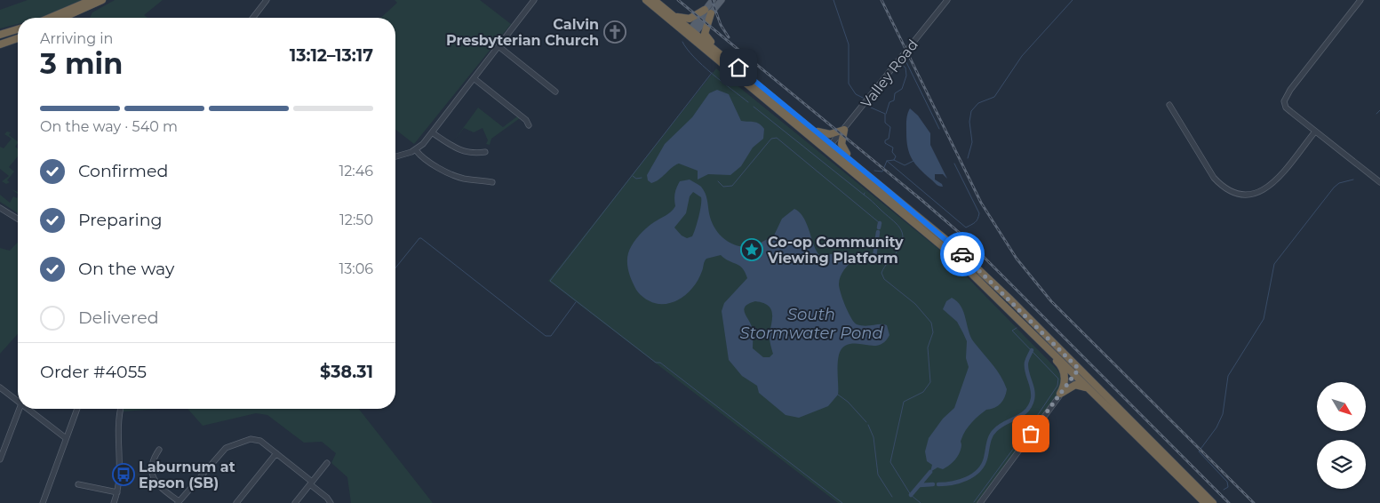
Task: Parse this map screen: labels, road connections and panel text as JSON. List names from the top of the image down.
{
  "streets": {
    "street": ["Valley Road"]
  },
  "water": ["South Stormwater Pond"],
  "places": {
    "church": ["Calvin Presbyterian Church"],
    "place": ["Co-op Community Viewing Platform"],
    "bus stop": ["Laburnum at Epson (SB)"]
  },
  "north": "bottom right",
  "page": {
    "heading": ["3 min", "Arriving in", "13:12–13:17"],
    "panel": ["Order #4055", "$38.31"],
    "bar": "On the way · 540 m",
    "list": [
      ["Confirmed", "12:46"],
      ["Preparing", "12:50"],
      ["On the way", "13:06"],
      "Delivered"
    ]
  }
}
